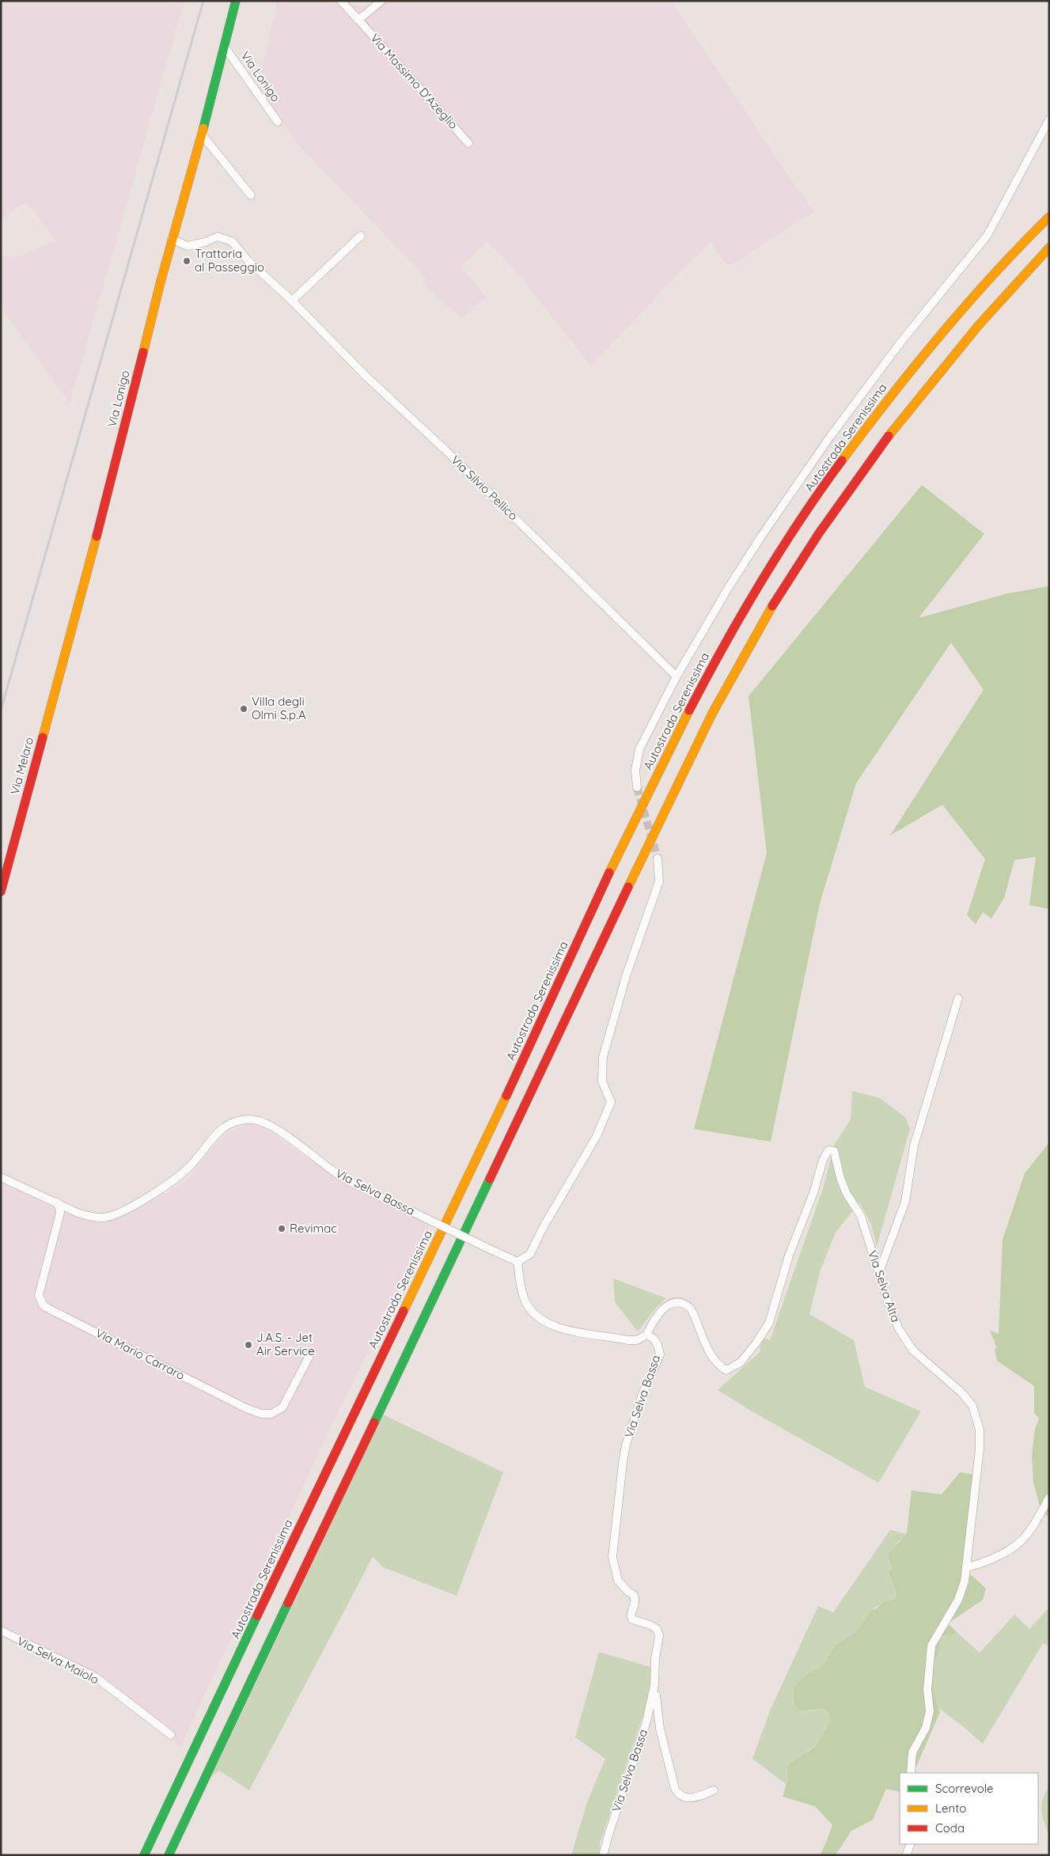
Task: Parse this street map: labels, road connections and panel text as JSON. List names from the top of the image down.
{
  "streets": {
    "main road": ["Via Lonigo", "Autostrada Serenissima", "Via Melaro"],
    "street": [
      "Via Massimo D'Azeglio",
      "Via Silvio Pellico",
      "Via Selva Bassa",
      "Via Selva Alta",
      "Via Mario Carraro",
      "Via Selva Maiolo"
    ]
  },
  "crossings": [
    ["Via Lonigo", "Via Silvio Pellico"],
    ["Via Lonigo", "Via Melaro"],
    ["Via Selva Bassa", "Via Selva Alta"],
    ["Via Selva Bassa", "Via Mario Carraro"]
  ],
  "places": [
    "Trattoria al Passeggio",
    "Villa degli Olmi S.p.A",
    "Revimac",
    "J.A.S. - Jet Air Service"
  ],
  "legend": ["Scorrevole", "Lento", "Coda"]
}
